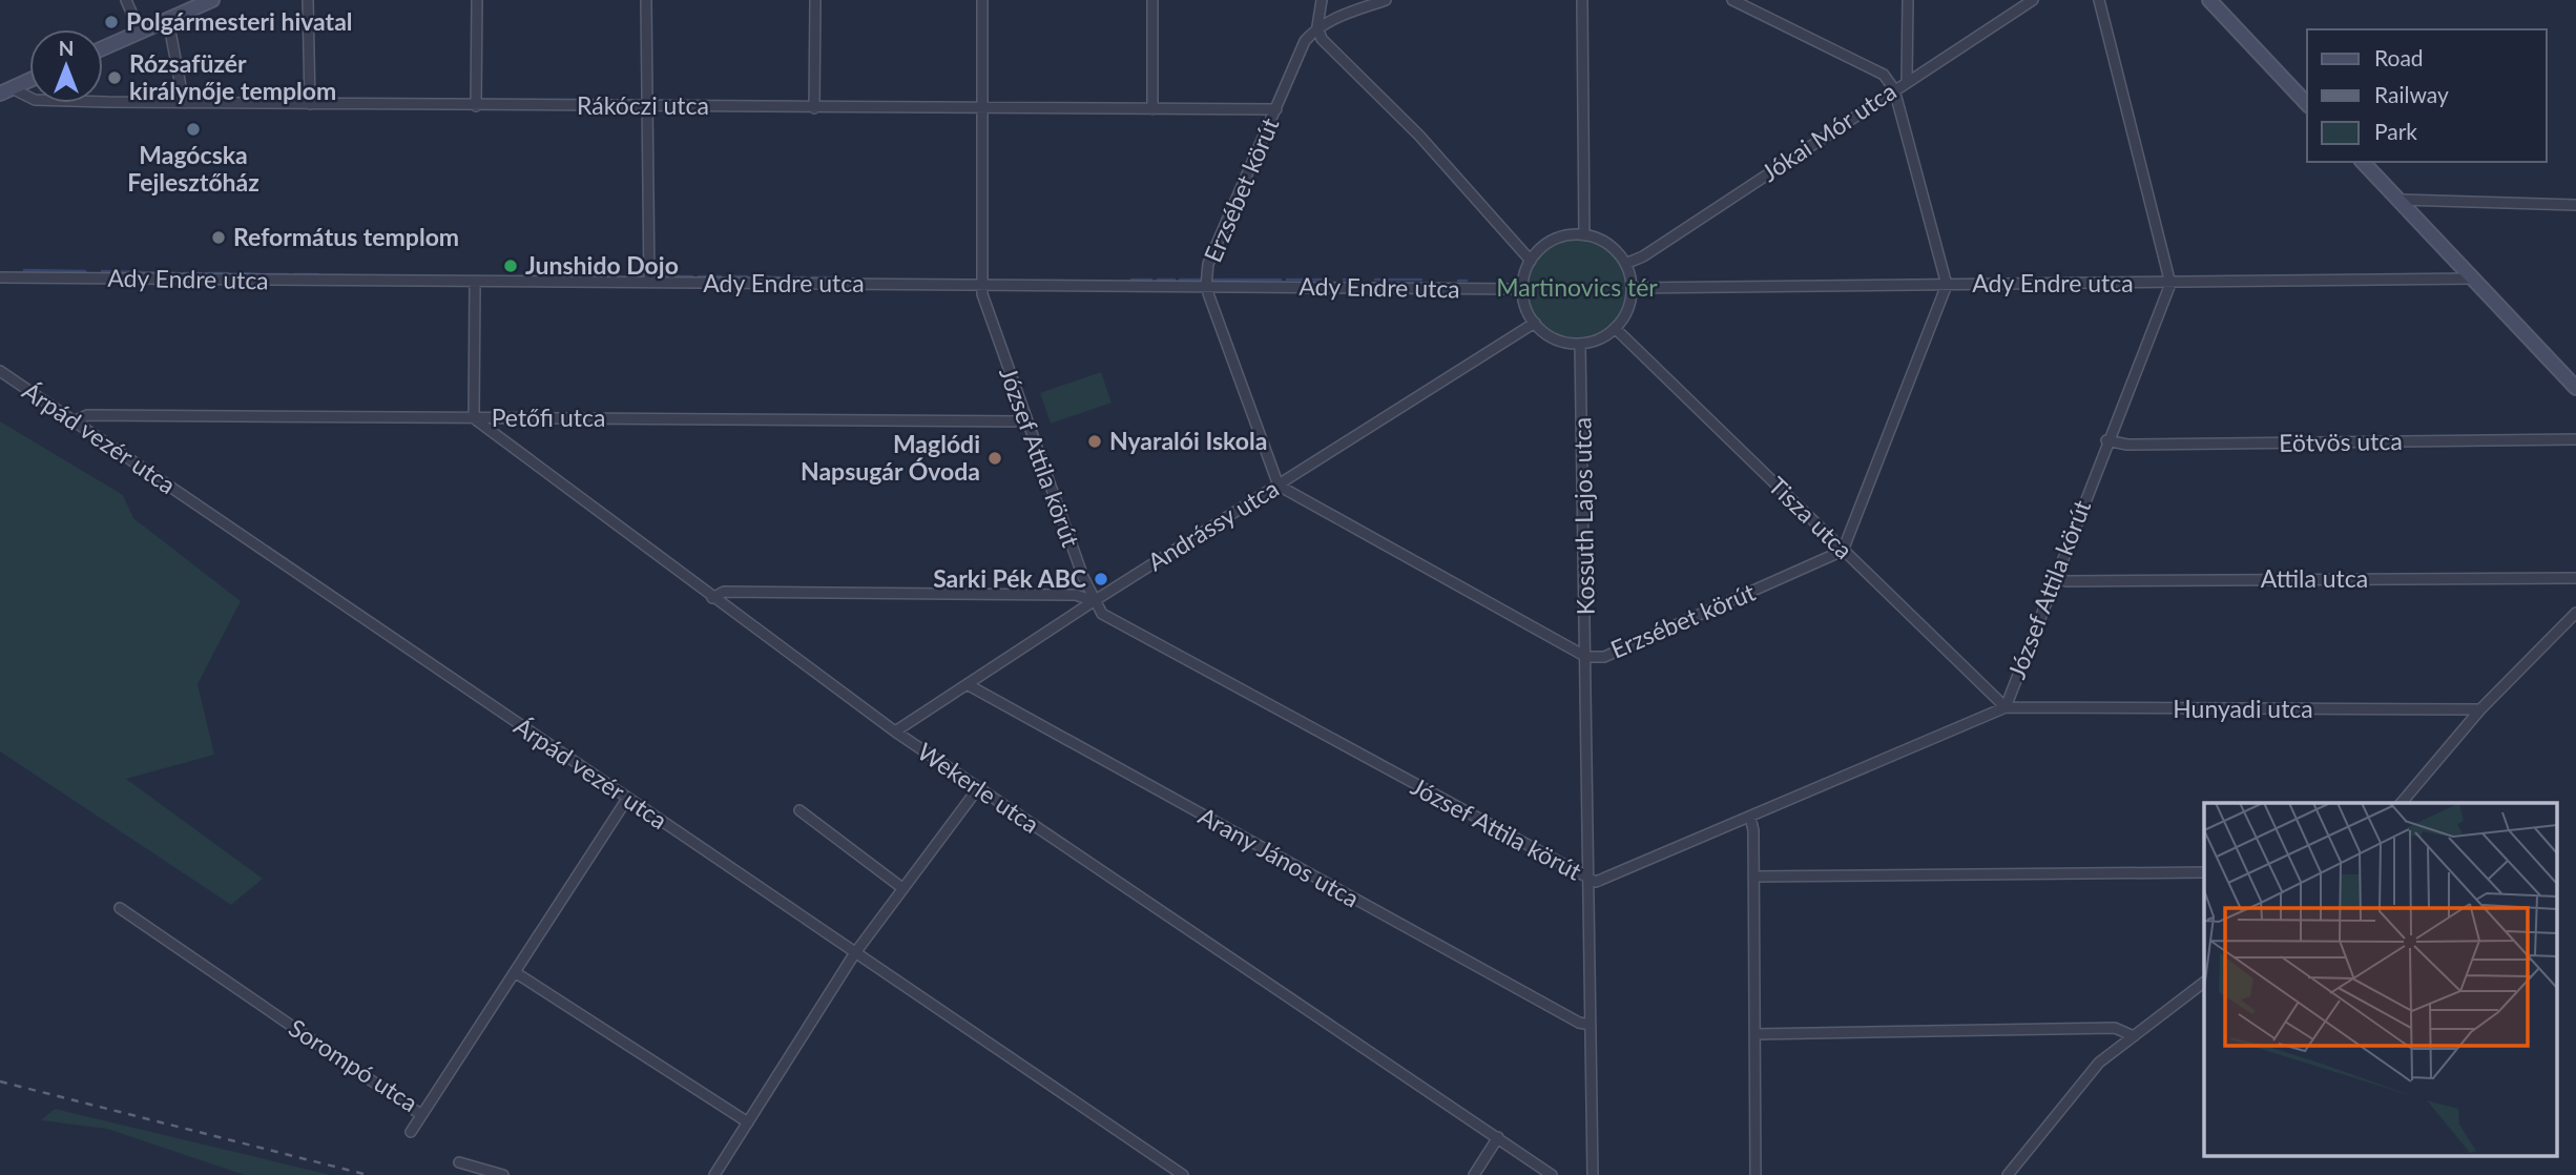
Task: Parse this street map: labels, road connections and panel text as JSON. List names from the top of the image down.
{
  "streets": {
    "street": [
      "Rákóczi utca",
      "Jókai Mór utca",
      "Erzsébet körút",
      "Ady Endre utca",
      "Petőfi utca",
      "Árpád vezér utca",
      "Eötvös utca",
      "József Attila körút",
      "Kossuth Lajos utca",
      "Tisza utca",
      "Andrássy utca",
      "Attila utca",
      "Hunyadi utca",
      "Wekerle utca",
      "Arany János utca",
      "Sorompó utca"
    ]
  },
  "crossings": [
    ["Rákóczi utca", "Erzsébet körút"],
    ["Rákóczi utca", "József Attila körút"],
    ["Jókai Mór utca", "Ady Endre utca"],
    ["Jókai Mór utca", "Kossuth Lajos utca"],
    ["Jókai Mór utca", "Tisza utca"],
    ["Jókai Mór utca", "Andrássy utca"],
    ["Erzsébet körút", "Ady Endre utca"],
    ["Erzsébet körút", "Kossuth Lajos utca"],
    ["Erzsébet körút", "Tisza utca"],
    ["Erzsébet körút", "Andrássy utca"],
    ["Ady Endre utca", "József Attila körút"],
    ["Ady Endre utca", "Kossuth Lajos utca"],
    ["Ady Endre utca", "Tisza utca"],
    ["Ady Endre utca", "Andrássy utca"],
    ["Petőfi utca", "Árpád vezér utca"],
    ["Petőfi utca", "József Attila körút"],
    ["Petőfi utca", "Wekerle utca"],
    ["Árpád vezér utca", "Sorompó utca"],
    ["Eötvös utca", "József Attila körút"],
    ["József Attila körút", "Kossuth Lajos utca"],
    ["József Attila körút", "Tisza utca"],
    ["József Attila körút", "Andrássy utca"],
    ["József Attila körút", "Attila utca"],
    ["József Attila körút", "Hunyadi utca"],
    ["Kossuth Lajos utca", "Tisza utca"],
    ["Kossuth Lajos utca", "Andrássy utca"],
    ["Kossuth Lajos utca", "Arany János utca"],
    ["Tisza utca", "Andrássy utca"],
    ["Tisza utca", "Hunyadi utca"],
    ["Andrássy utca", "Wekerle utca"],
    ["Andrássy utca", "Arany János utca"]
  ],
  "parks": ["Martinovics tér"],
  "places": [
    "Polgármesteri hivatal",
    "Rózsafüzér királynője templom",
    "Magócska Fejlesztőház",
    "Református templom",
    "Junshido Dojo",
    "Nyaralói Iskola",
    "Maglódi Napsugár Óvoda",
    "Sarki Pék ABC"
  ],
  "legend": ["Road", "Railway", "Park"],
  "north": "top"
}
